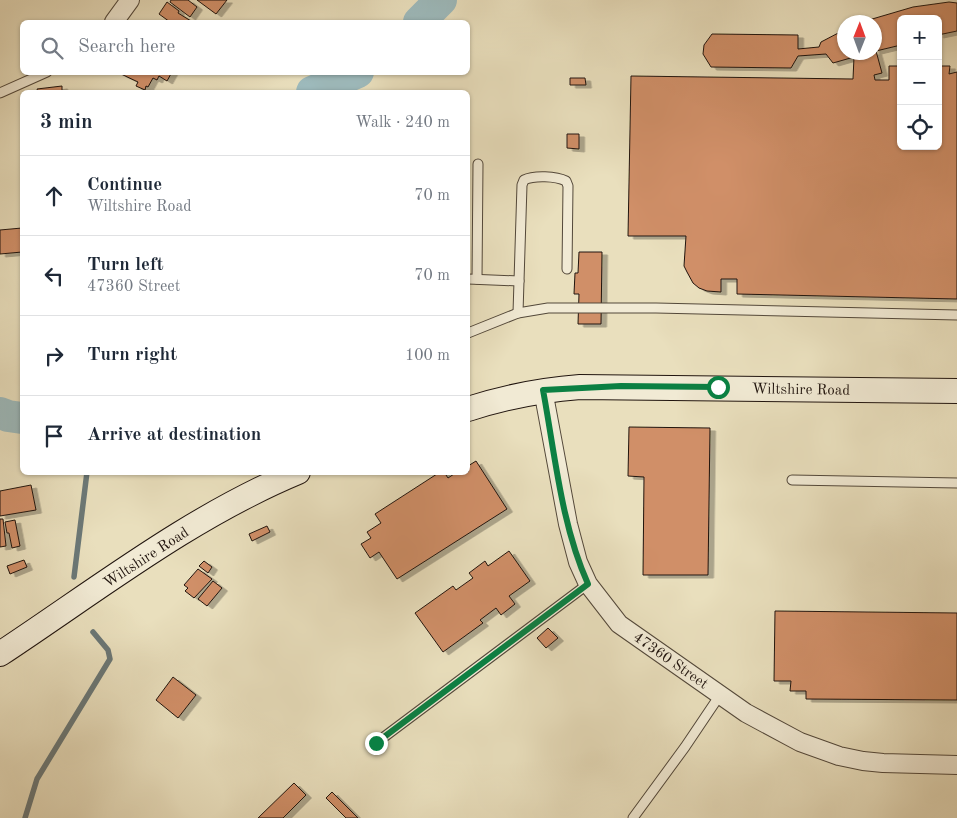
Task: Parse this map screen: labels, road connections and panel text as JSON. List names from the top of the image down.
{
  "streets": {
    "street": ["Wiltshire Road", "47360 Street"]
  },
  "crossings": [
    ["Wiltshire Road", "47360 Street"]
  ],
  "north": "top",
  "page": {
    "map_buttons": ["+", "−"],
    "search": "Search here",
    "heading": ["3 min", "Walk · 240 m"],
    "list": [
      ["Continue", "Wiltshire Road", "70 m"],
      ["Turn left", "47360 Street", "70 m"],
      ["Turn right", "100 m"],
      "Arrive at destination"
    ]
  }
}
